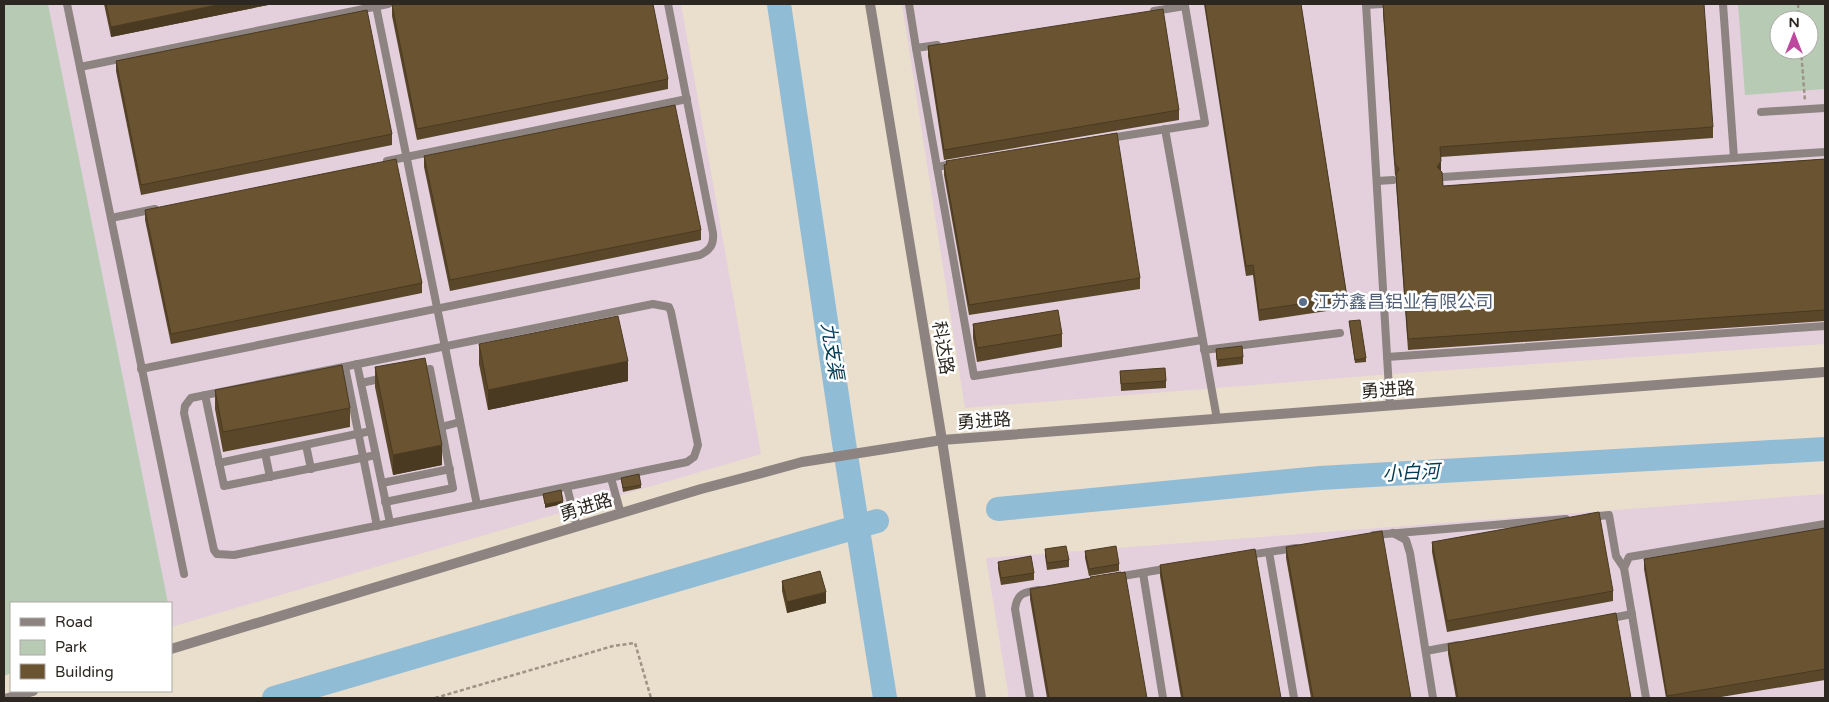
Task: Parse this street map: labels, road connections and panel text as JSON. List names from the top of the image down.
{
  "streets": {
    "street": ["科达路", "勇进路"]
  },
  "crossings": [
    ["科达路", "勇进路"]
  ],
  "water": ["九支渠", "小白河"],
  "places": ["江苏鑫昌铝业有限公司"],
  "legend": ["Road", "Park", "Building"],
  "north": "top"
}
